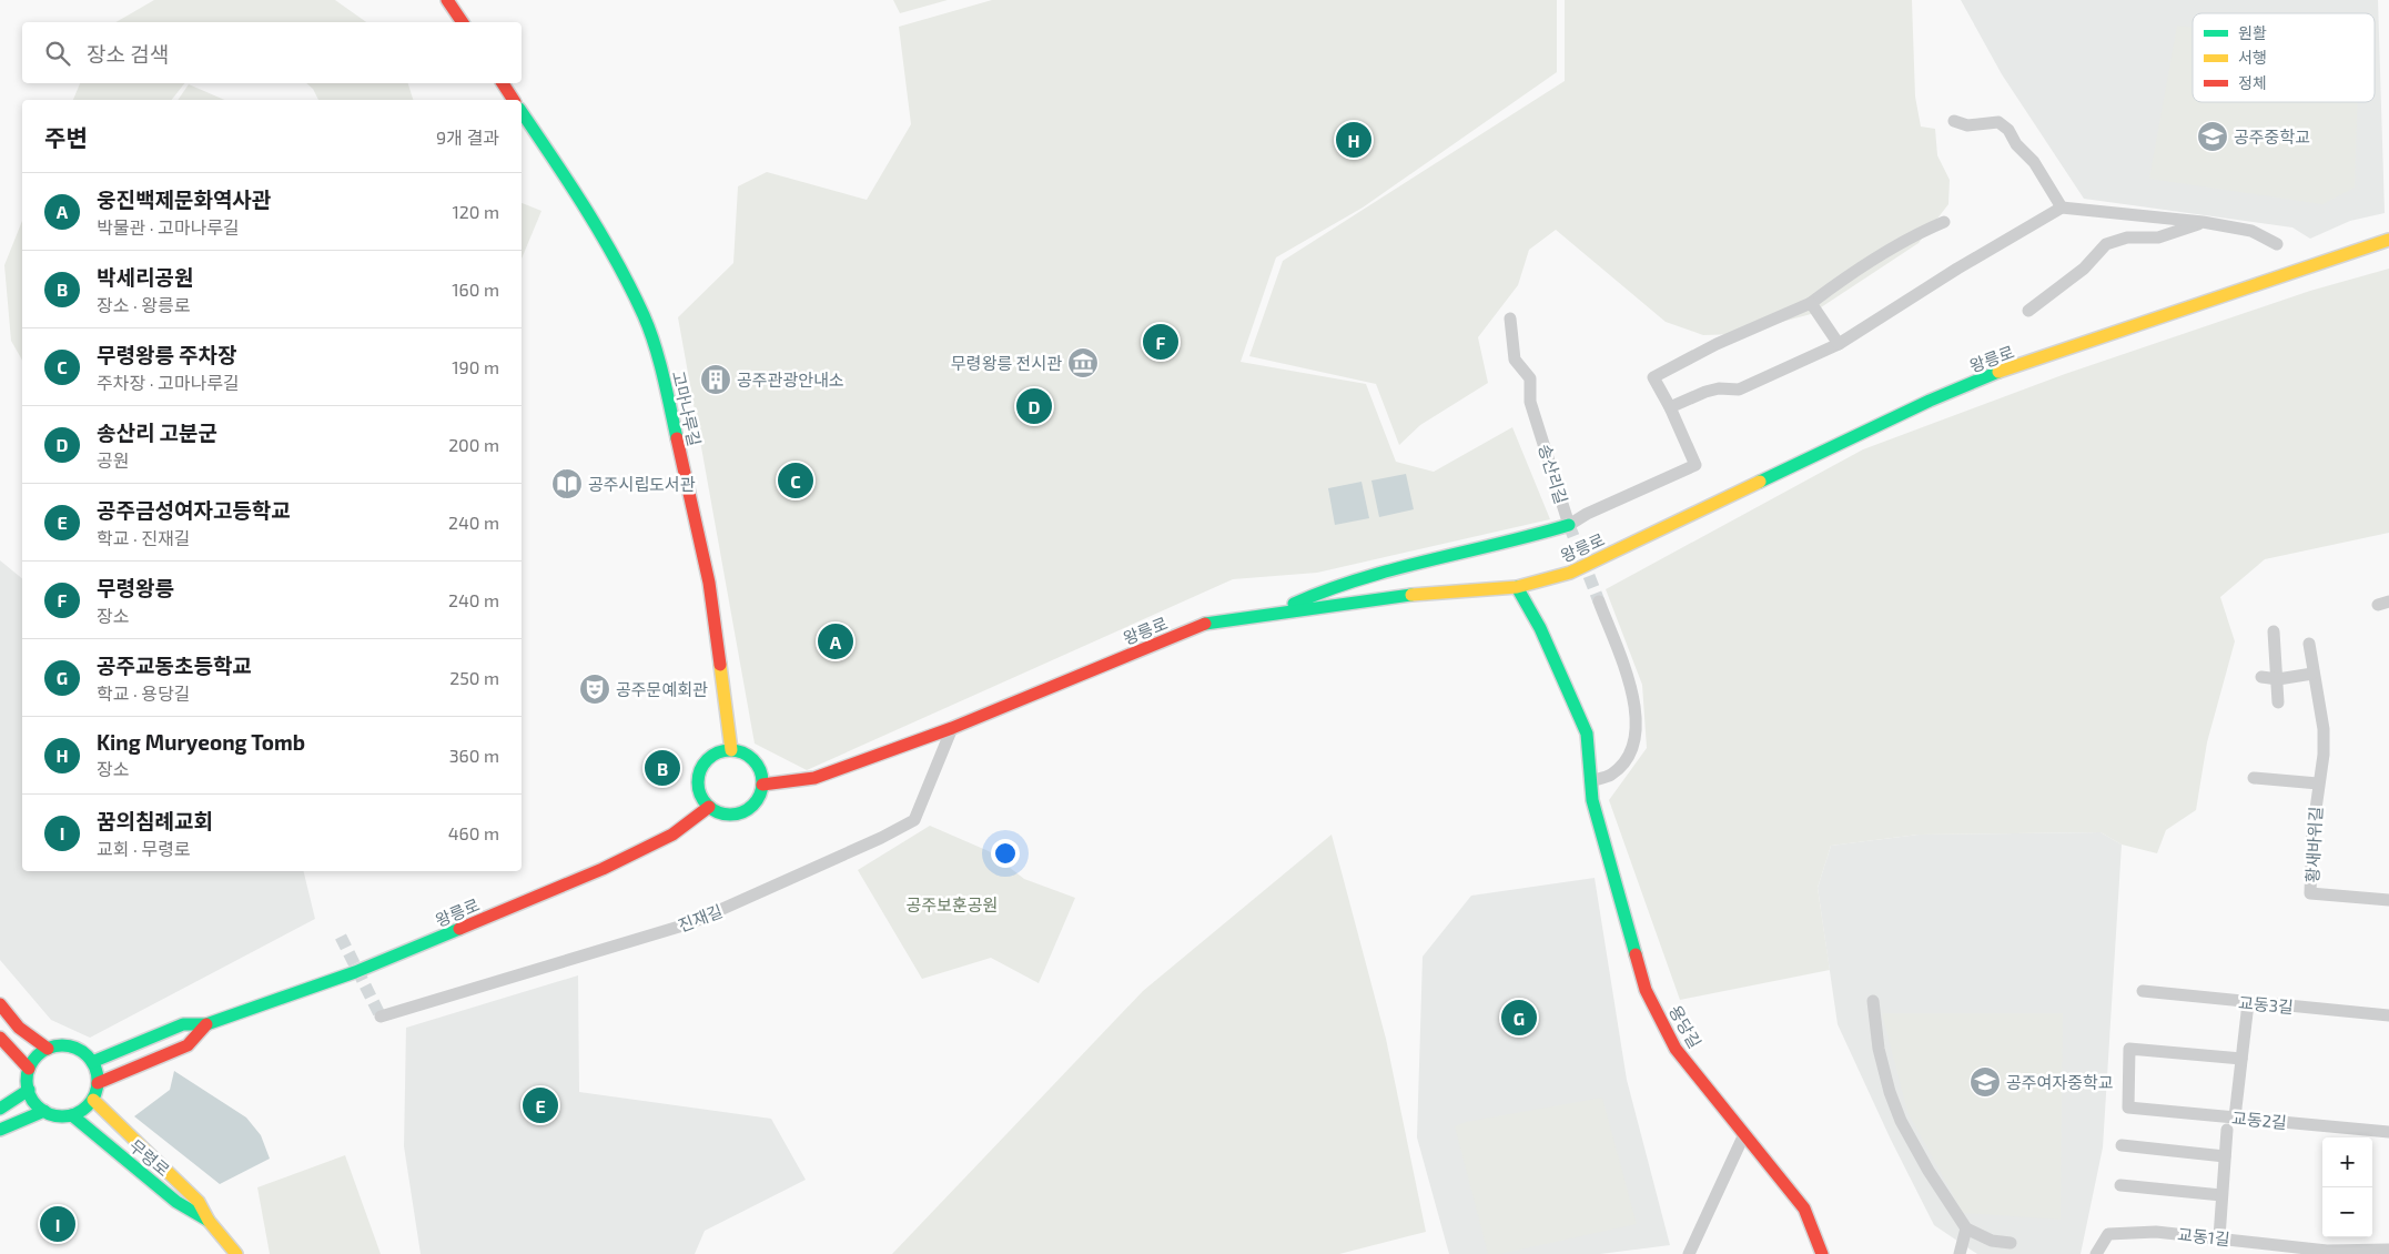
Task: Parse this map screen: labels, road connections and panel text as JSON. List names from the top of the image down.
{
  "streets": {
    "main road": [
      "왕릉로",
      "고마나루길",
      "용당길",
      "무령로"
    ],
    "street": [
      "송산리길",
      "황새바위길",
      "진재길",
      "교동3길",
      "교동2길",
      "교동1길"
    ]
  },
  "crossings": [
    ["왕릉로", "고마나루길"],
    ["왕릉로", "진재길"],
    ["왕릉로", "용당길"],
    ["왕릉로", "무령로"]
  ],
  "parks": ["공주보훈공원"],
  "places": {
    "school or university": ["공주중학교", "공주여자중학교"],
    "museum": ["무령왕릉 전시관"],
    "building": ["공주관광안내소"],
    "library": ["공주시립도서관"],
    "theatre": ["공주문예회관"]
  },
  "legend": ["원활", "서행", "정체"],
  "page": {
    "search": "장소 검색",
    "heading": ["주변", "9개 결과"],
    "pins": [
      "H",
      "F",
      "D",
      "C",
      "A",
      "B",
      "G",
      "E",
      "I"
    ],
    "list": [
      {
        "mark": "A",
        "name": "웅진백제문화역사관",
        "note": "박물관 · 고마나루길",
        "value": "120 m"
      },
      {
        "mark": "B",
        "name": "박세리공원",
        "note": "장소 · 왕릉로",
        "value": "160 m"
      },
      {
        "mark": "C",
        "name": "무령왕릉 주차장",
        "note": "주차장 · 고마나루길",
        "value": "190 m"
      },
      {
        "mark": "D",
        "name": "송산리 고분군",
        "note": "공원",
        "value": "200 m"
      },
      {
        "mark": "E",
        "name": "공주금성여자고등학교",
        "note": "학교 · 진재길",
        "value": "240 m"
      },
      {
        "mark": "F",
        "name": "무령왕릉",
        "note": "장소",
        "value": "240 m"
      },
      {
        "mark": "G",
        "name": "공주교동초등학교",
        "note": "학교 · 용당길",
        "value": "250 m"
      },
      {
        "mark": "H",
        "name": "King Muryeong Tomb",
        "note": "장소",
        "value": "360 m"
      },
      {
        "mark": "I",
        "name": "꿈의침례교회",
        "note": "교회 · 무령로",
        "value": "460 m"
      }
    ],
    "map_buttons": ["+", "−"]
  }
}
